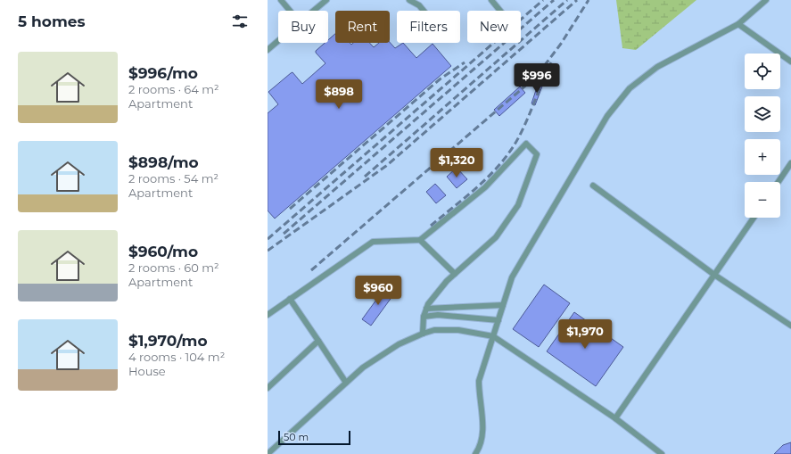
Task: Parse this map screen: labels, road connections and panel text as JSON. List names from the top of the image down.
{
  "scale_bar": "50 m",
  "page": {
    "heading": "5 homes",
    "chip": [
      "Buy",
      "Rent",
      "Filters",
      "New"
    ],
    "list": [
      {
        "name": "$996/mo",
        "note": "2 rooms · 64 m² · Apartment"
      },
      {
        "name": "$898/mo",
        "note": "2 rooms · 54 m² · Apartment"
      },
      {
        "name": "$960/mo",
        "note": "2 rooms · 60 m² · Apartment"
      },
      {
        "name": "$1,970/mo",
        "note": "4 rooms · 104 m² · House"
      }
    ],
    "map_buttons": ["+", "−"],
    "price": [
      "$996",
      "$898",
      "$1,320",
      "$960",
      "$1,970"
    ],
    "scale": "50 m"
  }
}
